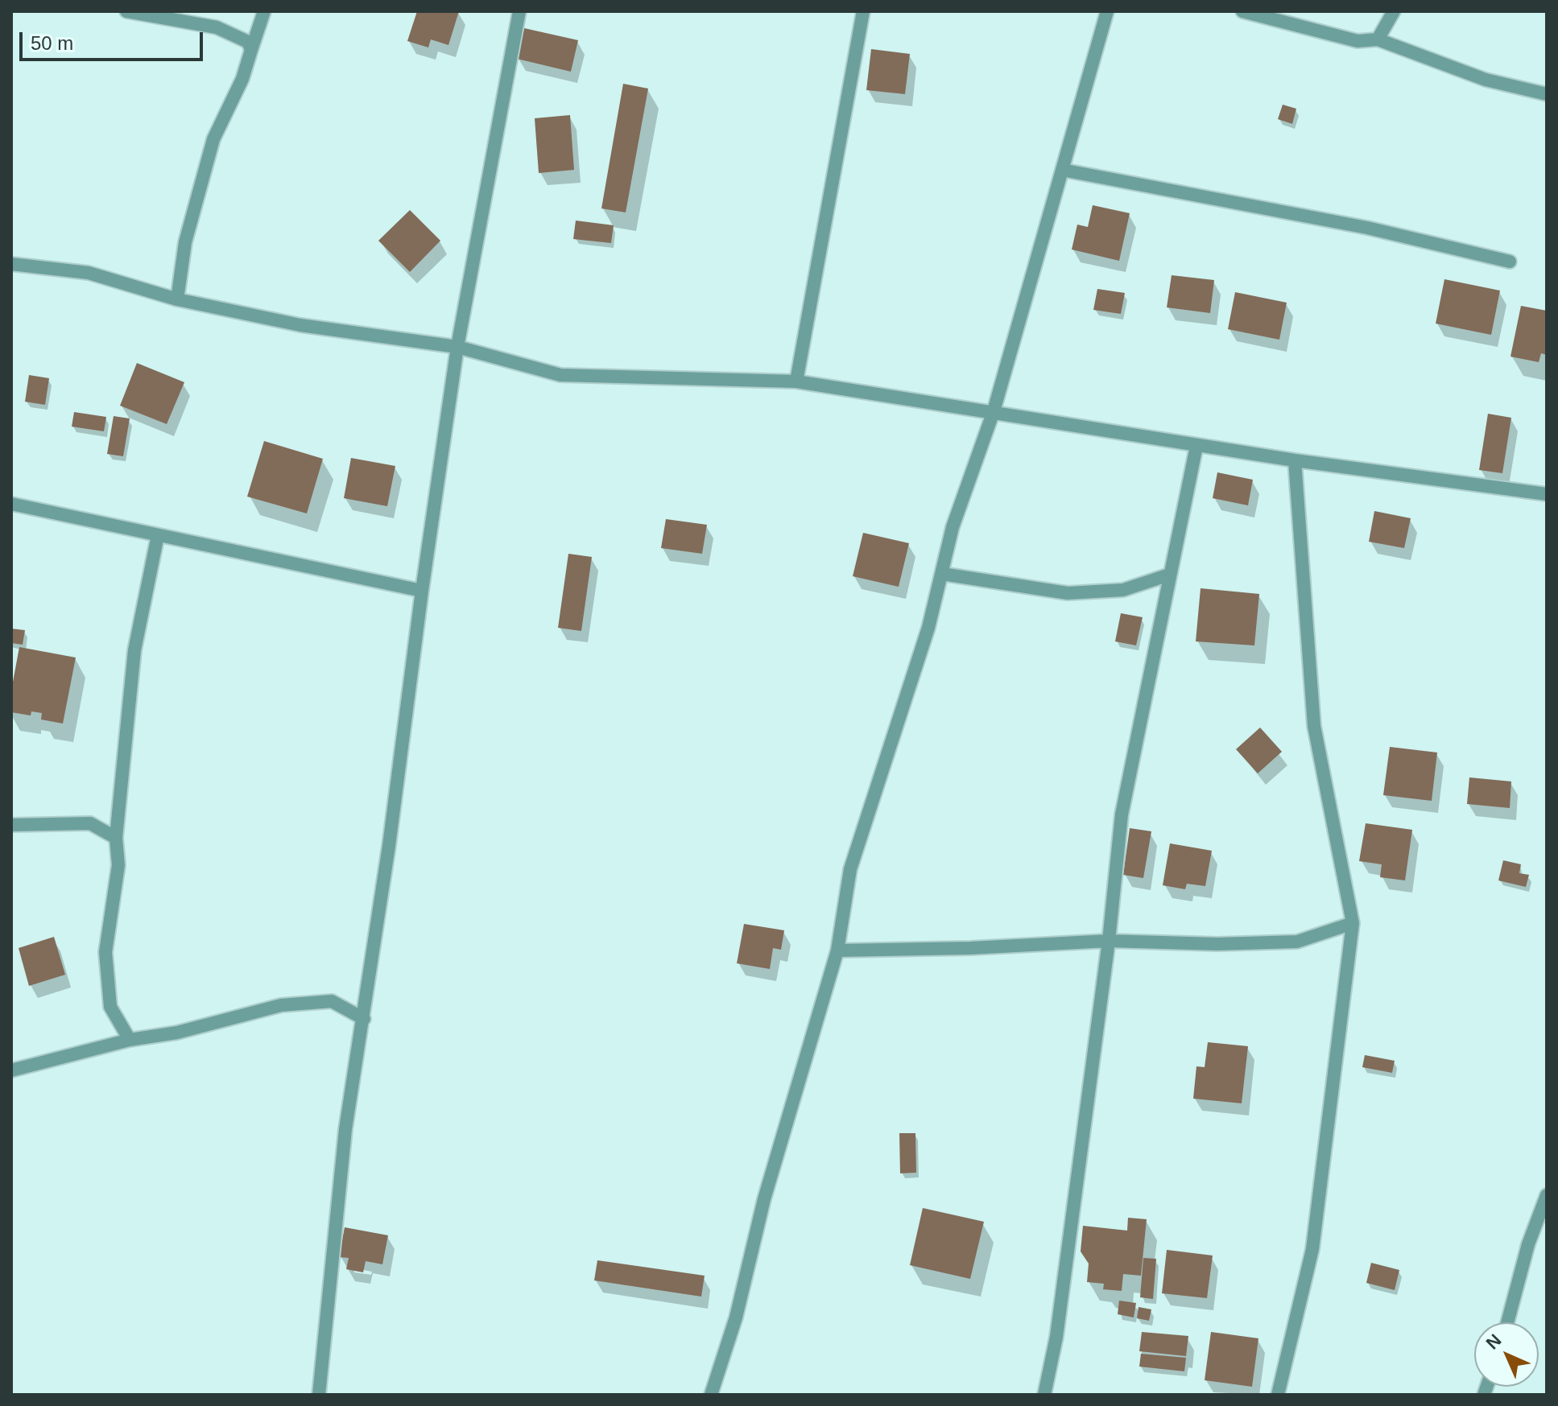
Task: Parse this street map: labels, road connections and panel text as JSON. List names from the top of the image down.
{
  "scale_bar": "50 m",
  "north": "top left"
}
